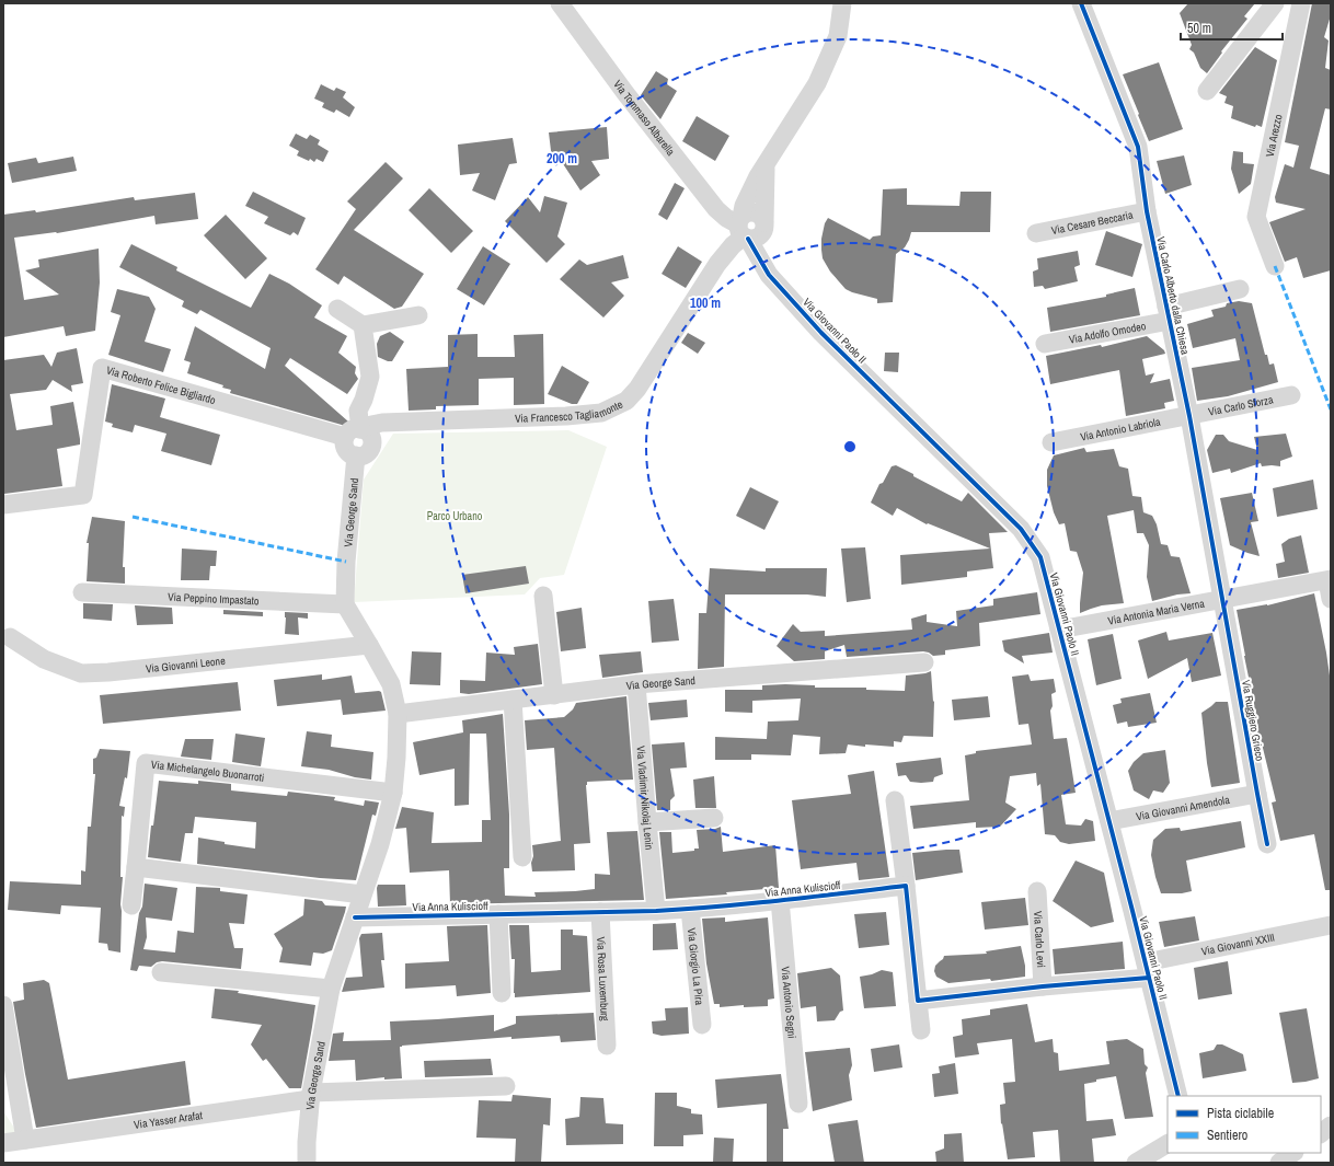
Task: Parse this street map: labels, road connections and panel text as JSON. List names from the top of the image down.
{
  "streets": {
    "street": [
      "Via Tommaso Albarella",
      "Via Arezzo",
      "Via Cesare Beccaria",
      "Via Carlo Alberto dalla Chiesa",
      "Via Giovanni Paolo II",
      "Via Adolfo Omodeo",
      "Via Roberto Felice Bigliardo",
      "Via Carlo Sforza",
      "Via Francesco Tagliamonte",
      "Via Antonio Labriola",
      "Via George Sand",
      "Via Peppino Impastato",
      "Via Antonia Maria Verna",
      "Via Giovanni Leone",
      "Via Ruggiero Grieco",
      "Via Michelangelo Buonarroti",
      "Via Vladimir Nikolaj Lenin",
      "Via Giovanni Amendola",
      "Via Anna Kuliscioff",
      "Via Carlo Levi",
      "Via Giovanni XXIII",
      "Via Giorgio La Pira",
      "Via Rosa Luxemburg",
      "Via Antonio Segni",
      "Via Yasser Arafat"
    ]
  },
  "crossings": [
    ["Via Tommaso Albarella", "Via Giovanni Paolo II"],
    ["Via Tommaso Albarella", "Via Francesco Tagliamonte"],
    ["Via Cesare Beccaria", "Via Carlo Alberto dalla Chiesa"],
    ["Via Carlo Alberto dalla Chiesa", "Via Adolfo Omodeo"],
    ["Via Carlo Alberto dalla Chiesa", "Via Carlo Sforza"],
    ["Via Carlo Alberto dalla Chiesa", "Via Antonio Labriola"],
    ["Via Carlo Alberto dalla Chiesa", "Via Antonia Maria Verna"],
    ["Via Carlo Alberto dalla Chiesa", "Via Ruggiero Grieco"],
    ["Via Giovanni Paolo II", "Via Francesco Tagliamonte"],
    ["Via Giovanni Paolo II", "Via Antonia Maria Verna"],
    ["Via Giovanni Paolo II", "Via Giovanni Amendola"],
    ["Via Giovanni Paolo II", "Via Giovanni XXIII"],
    ["Via Roberto Felice Bigliardo", "Via Francesco Tagliamonte"],
    ["Via Roberto Felice Bigliardo", "Via George Sand"],
    ["Via Carlo Sforza", "Via Antonio Labriola"],
    ["Via Francesco Tagliamonte", "Via George Sand"],
    ["Via George Sand", "Via Peppino Impastato"],
    ["Via George Sand", "Via Giovanni Leone"],
    ["Via George Sand", "Via Michelangelo Buonarroti"],
    ["Via George Sand", "Via Vladimir Nikolaj Lenin"],
    ["Via George Sand", "Via Anna Kuliscioff"],
    ["Via George Sand", "Via Yasser Arafat"],
    ["Via Antonia Maria Verna", "Via Ruggiero Grieco"],
    ["Via Ruggiero Grieco", "Via Giovanni Amendola"],
    ["Via Vladimir Nikolaj Lenin", "Via Anna Kuliscioff"],
    ["Via Anna Kuliscioff", "Via Giorgio La Pira"],
    ["Via Anna Kuliscioff", "Via Rosa Luxemburg"],
    ["Via Anna Kuliscioff", "Via Antonio Segni"]
  ],
  "parks": ["Parco Urbano"],
  "legend": ["Pista ciclabile", "Sentiero"],
  "scale_bar": "50 m",
  "rings": ["200 m", "100 m"]
}
